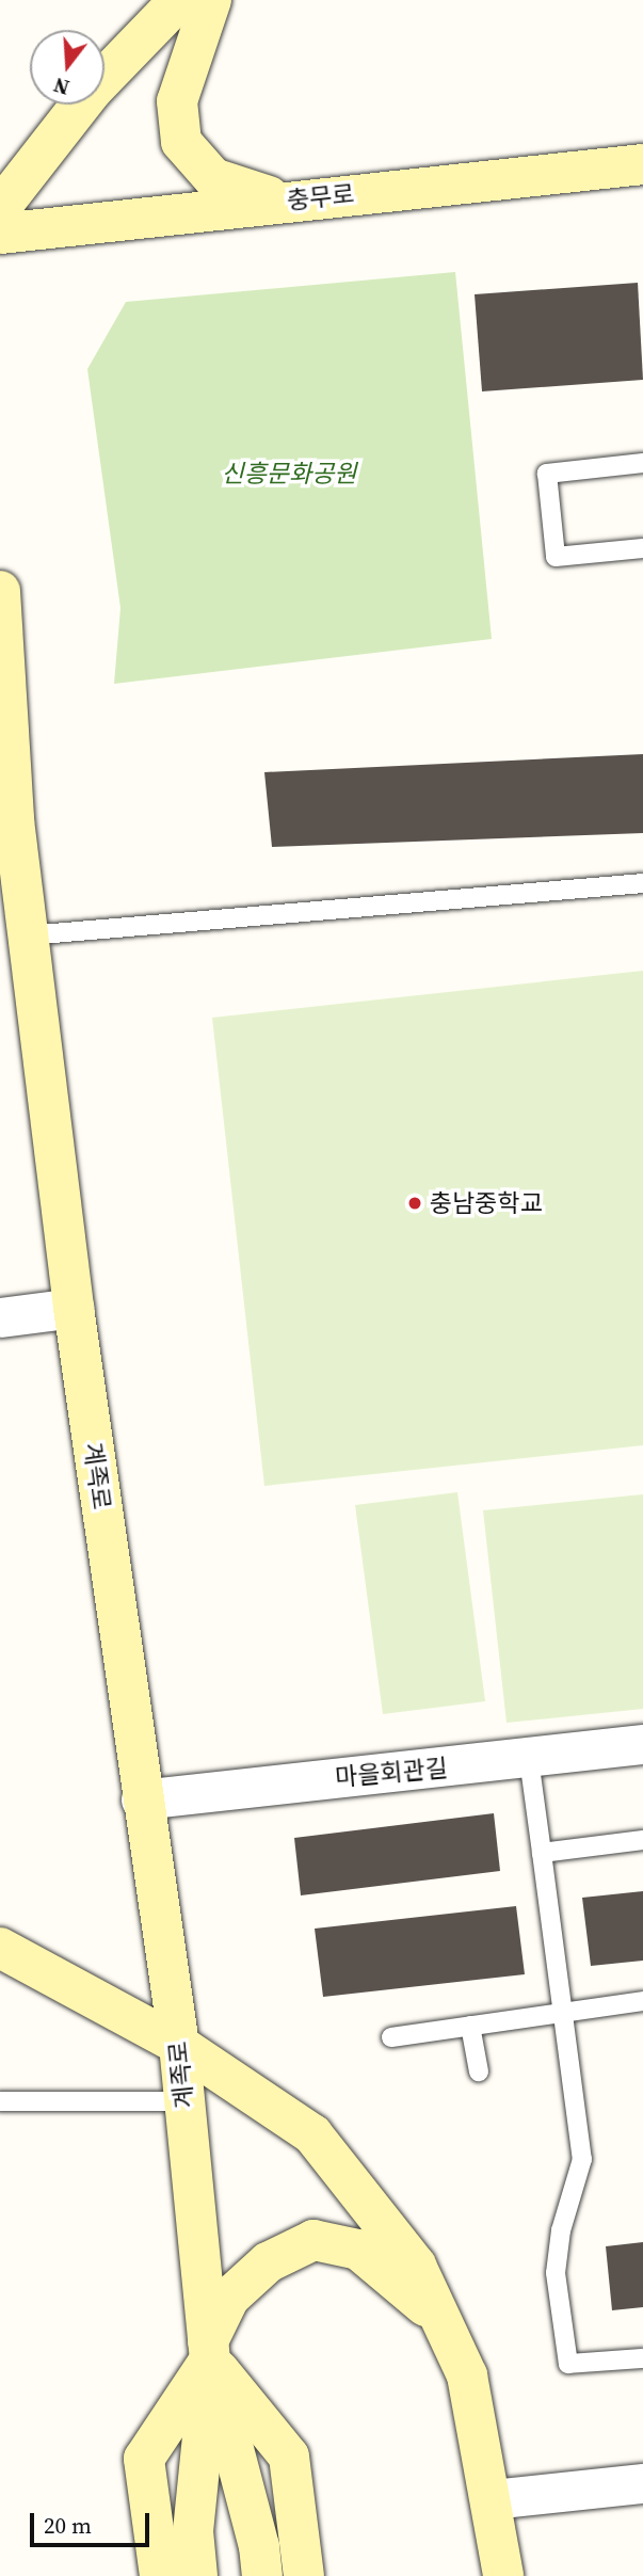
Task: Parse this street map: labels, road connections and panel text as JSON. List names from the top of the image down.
{
  "streets": {
    "main road": ["충무로", "계족로"],
    "street": ["마을회관길"]
  },
  "crossings": [
    ["계족로", "마을회관길"]
  ],
  "parks": ["신흥문화공원"],
  "places": ["충남중학교"],
  "scale_bar": "20 m",
  "north": "bottom"
}
